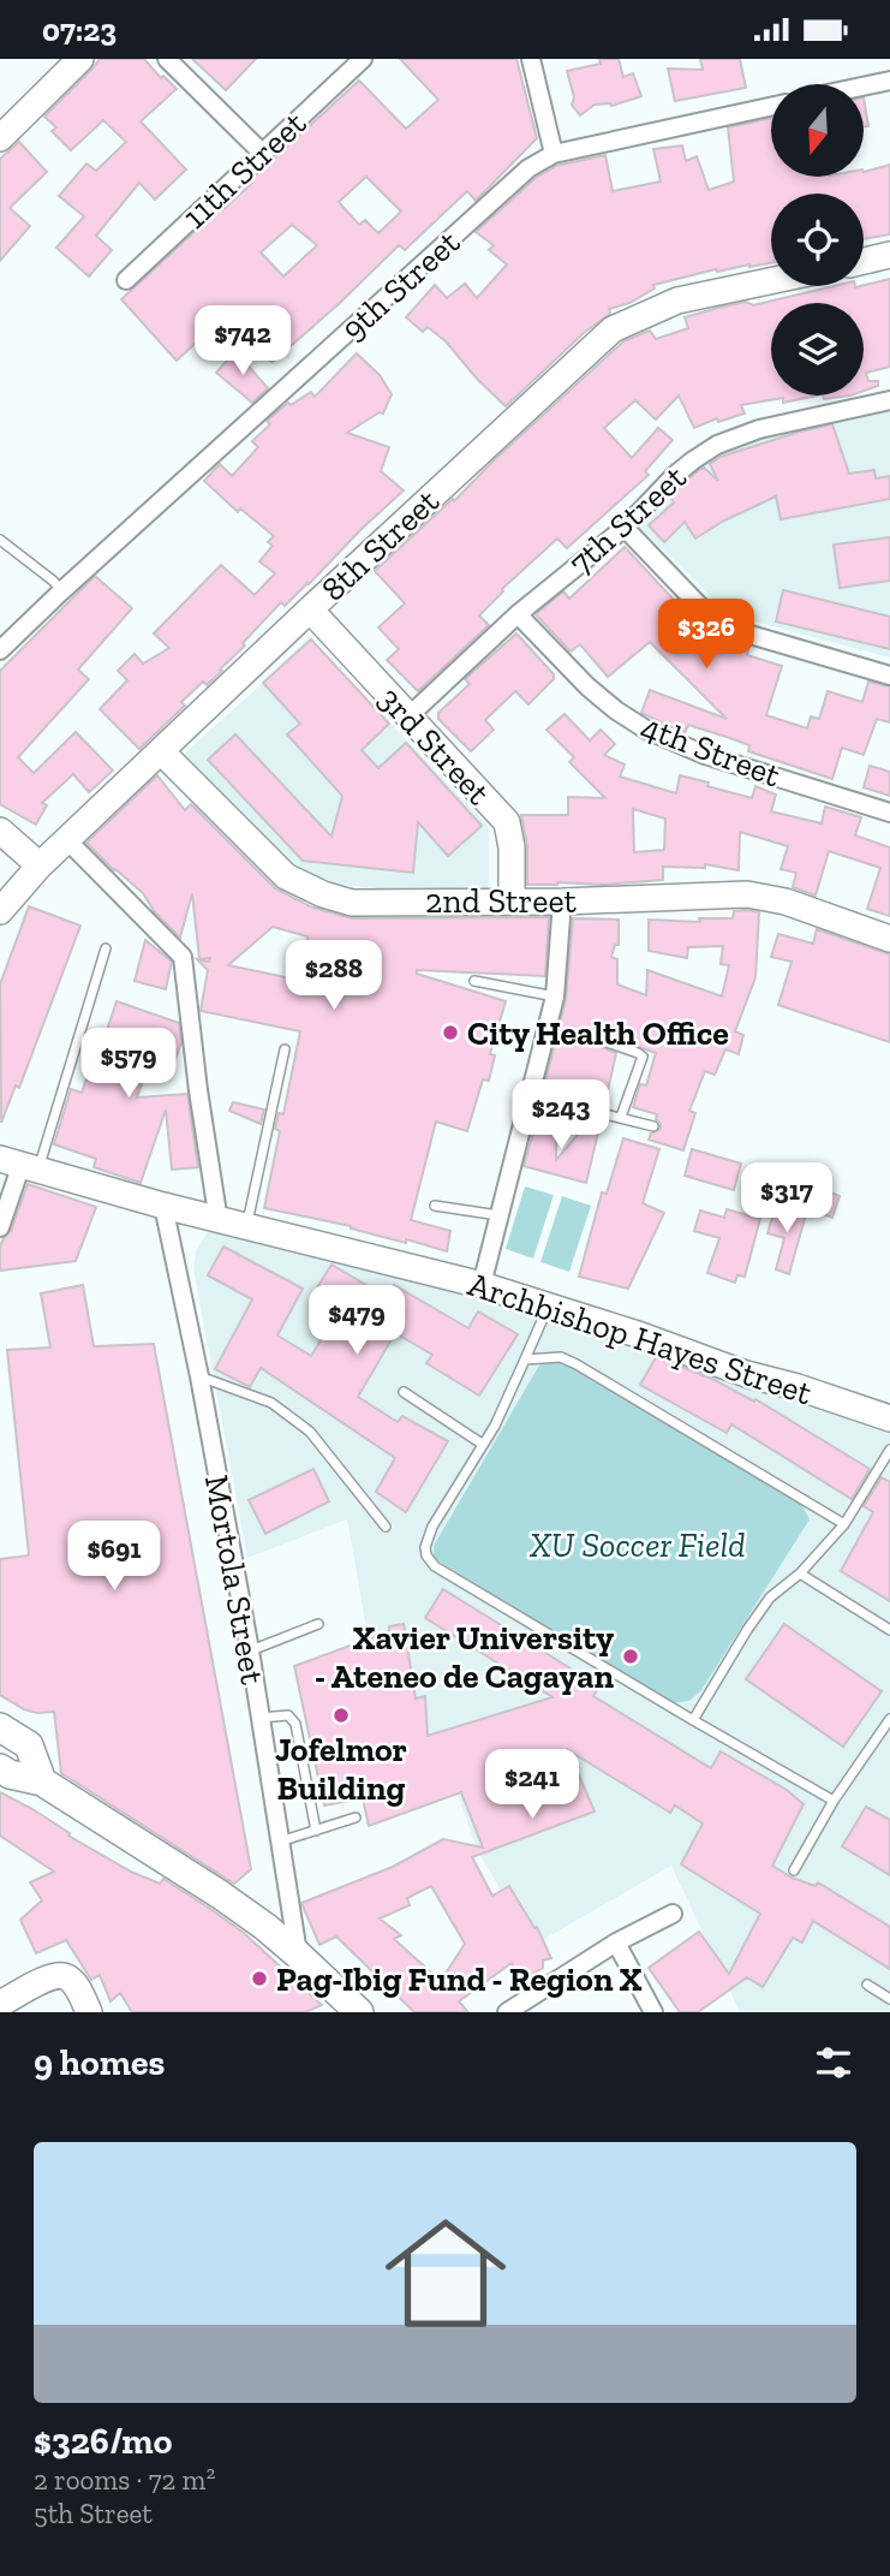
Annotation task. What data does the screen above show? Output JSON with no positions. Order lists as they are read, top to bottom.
{
  "streets": {
    "street": [
      "11th Street",
      "9th Street",
      "7th Street",
      "8th Street",
      "3rd Street",
      "4th Street",
      "2nd Street",
      "Archbishop Hayes Street",
      "Mortola Street"
    ]
  },
  "crossings": [
    ["7th Street", "3rd Street"],
    ["7th Street", "4th Street"],
    ["8th Street", "3rd Street"],
    ["8th Street", "2nd Street"],
    ["3rd Street", "2nd Street"],
    ["Archbishop Hayes Street", "Mortola Street"]
  ],
  "parks": ["XU Soccer Field"],
  "places": [
    "City Health Office",
    "Xavier University - Ateneo de Cagayan",
    "Jofelmor Building",
    "Pag-Ibig Fund - Region X"
  ],
  "north": "bottom",
  "page": {
    "status": "07:23",
    "price": [
      "$742",
      "$326",
      "$288",
      "$579",
      "$243",
      "$317",
      "$479",
      "$691",
      "$241"
    ],
    "heading": "9 homes",
    "list": [
      {
        "name": "$326/mo",
        "note": "2 rooms · 72 m² · 5th Street"
      }
    ]
  }
}
